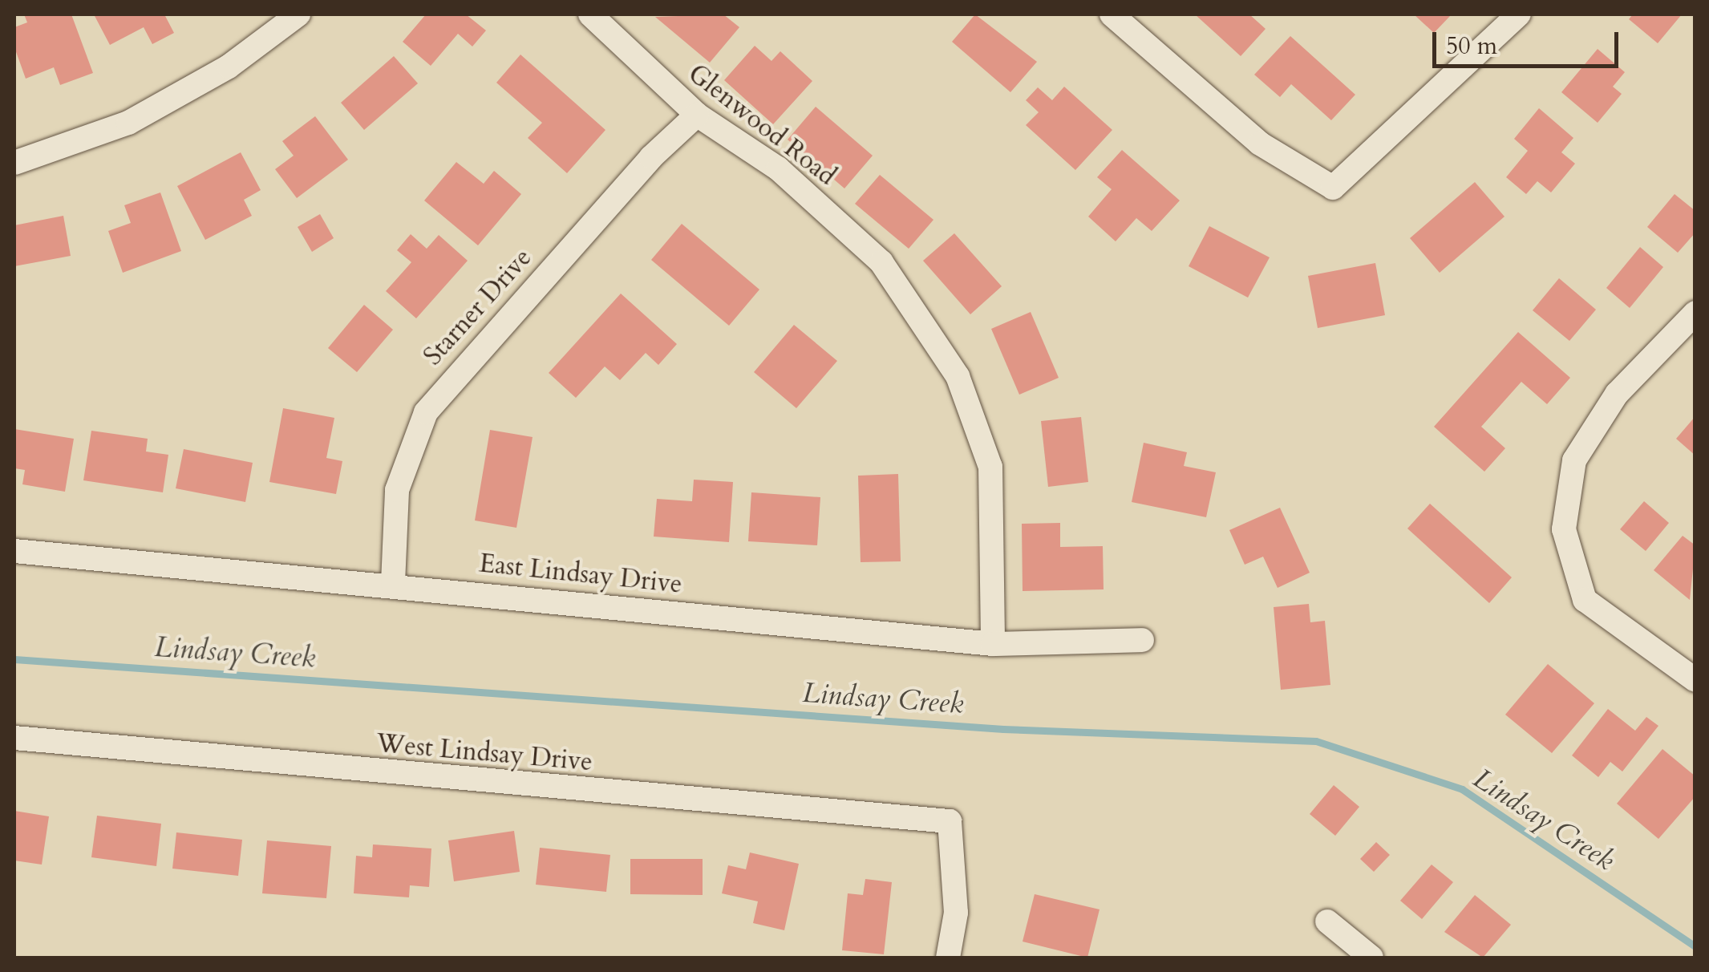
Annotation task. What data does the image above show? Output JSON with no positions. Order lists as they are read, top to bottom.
{
  "streets": {
    "street": [
      "Glenwood Road",
      "Starner Drive",
      "East Lindsay Drive",
      "West Lindsay Drive"
    ]
  },
  "crossings": [
    ["Glenwood Road", "Starner Drive"],
    ["Glenwood Road", "East Lindsay Drive"],
    ["Starner Drive", "East Lindsay Drive"]
  ],
  "water": ["Lindsay Creek"],
  "scale_bar": "50 m"
}
